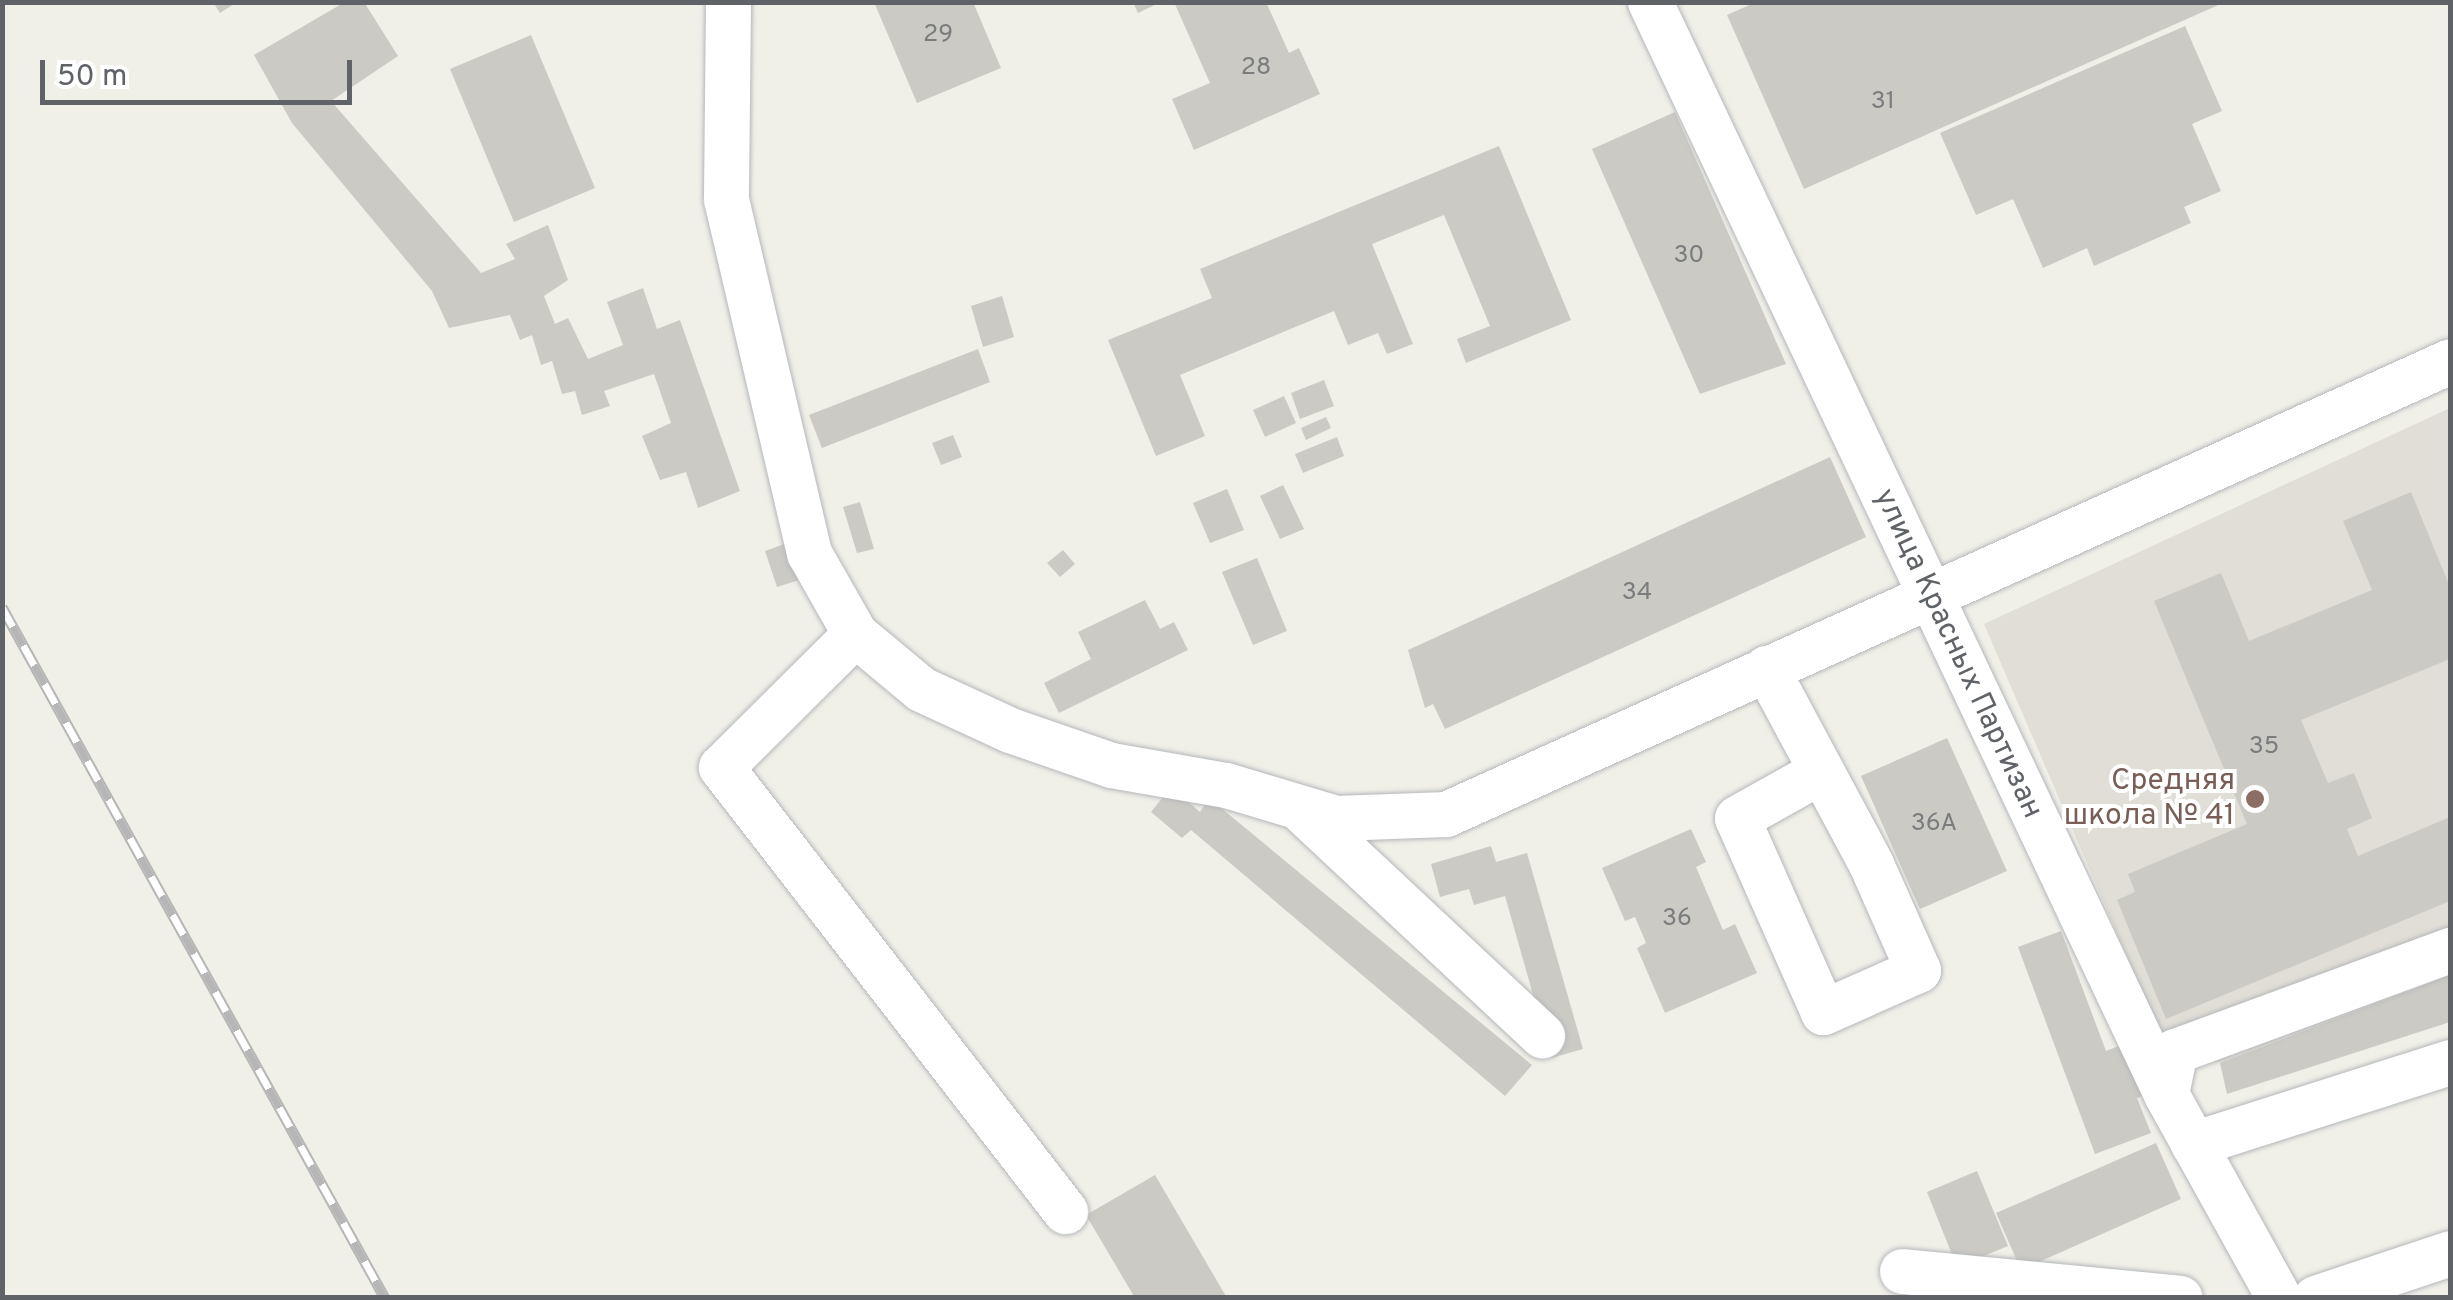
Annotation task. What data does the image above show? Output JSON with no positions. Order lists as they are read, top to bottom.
{
  "streets": {
    "street": ["улица Красных Партизан"]
  },
  "places": ["Средняя школа № 41"],
  "house_numbers": [
    "29",
    "28",
    "31",
    "30",
    "34",
    "35",
    "36А",
    "36"
  ],
  "scale_bar": "50 m"
}
